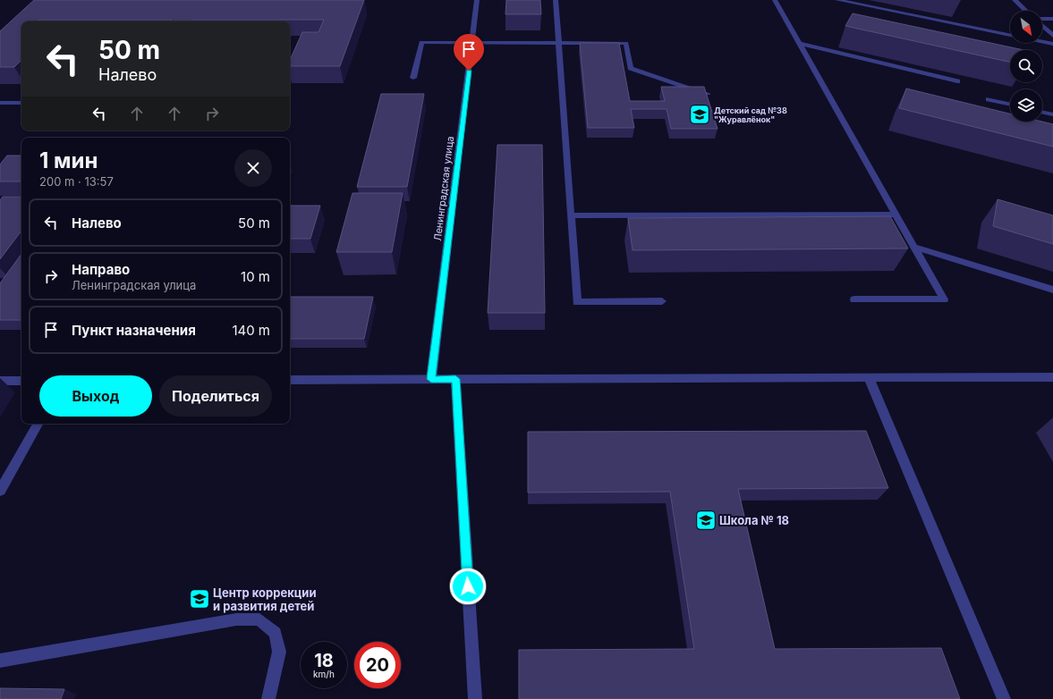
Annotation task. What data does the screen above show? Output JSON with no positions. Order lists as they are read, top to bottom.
{
  "streets": {
    "street": ["Ленинградская улица"]
  },
  "places": {
    "school or university": ["Детский сад №38 \"Журавлёнок\"", "Школа № 18", "Центр коррекции и развития детей"]
  },
  "north": "bottom right",
  "page": {
    "turn": ["50 m", "Налево"],
    "heading": ["1 мин", "200 m · 13:57"],
    "list": [
      {
        "name": "Налево",
        "value": "50 m"
      },
      {
        "name": "Направо",
        "note": "Ленинградская улица",
        "value": "10 m"
      },
      {
        "name": "Пункт назначения",
        "value": "140 m"
      }
    ],
    "buttons": ["Выход", "Поделиться"],
    "speed": "18 km/h",
    "limit": "20"
  }
}
